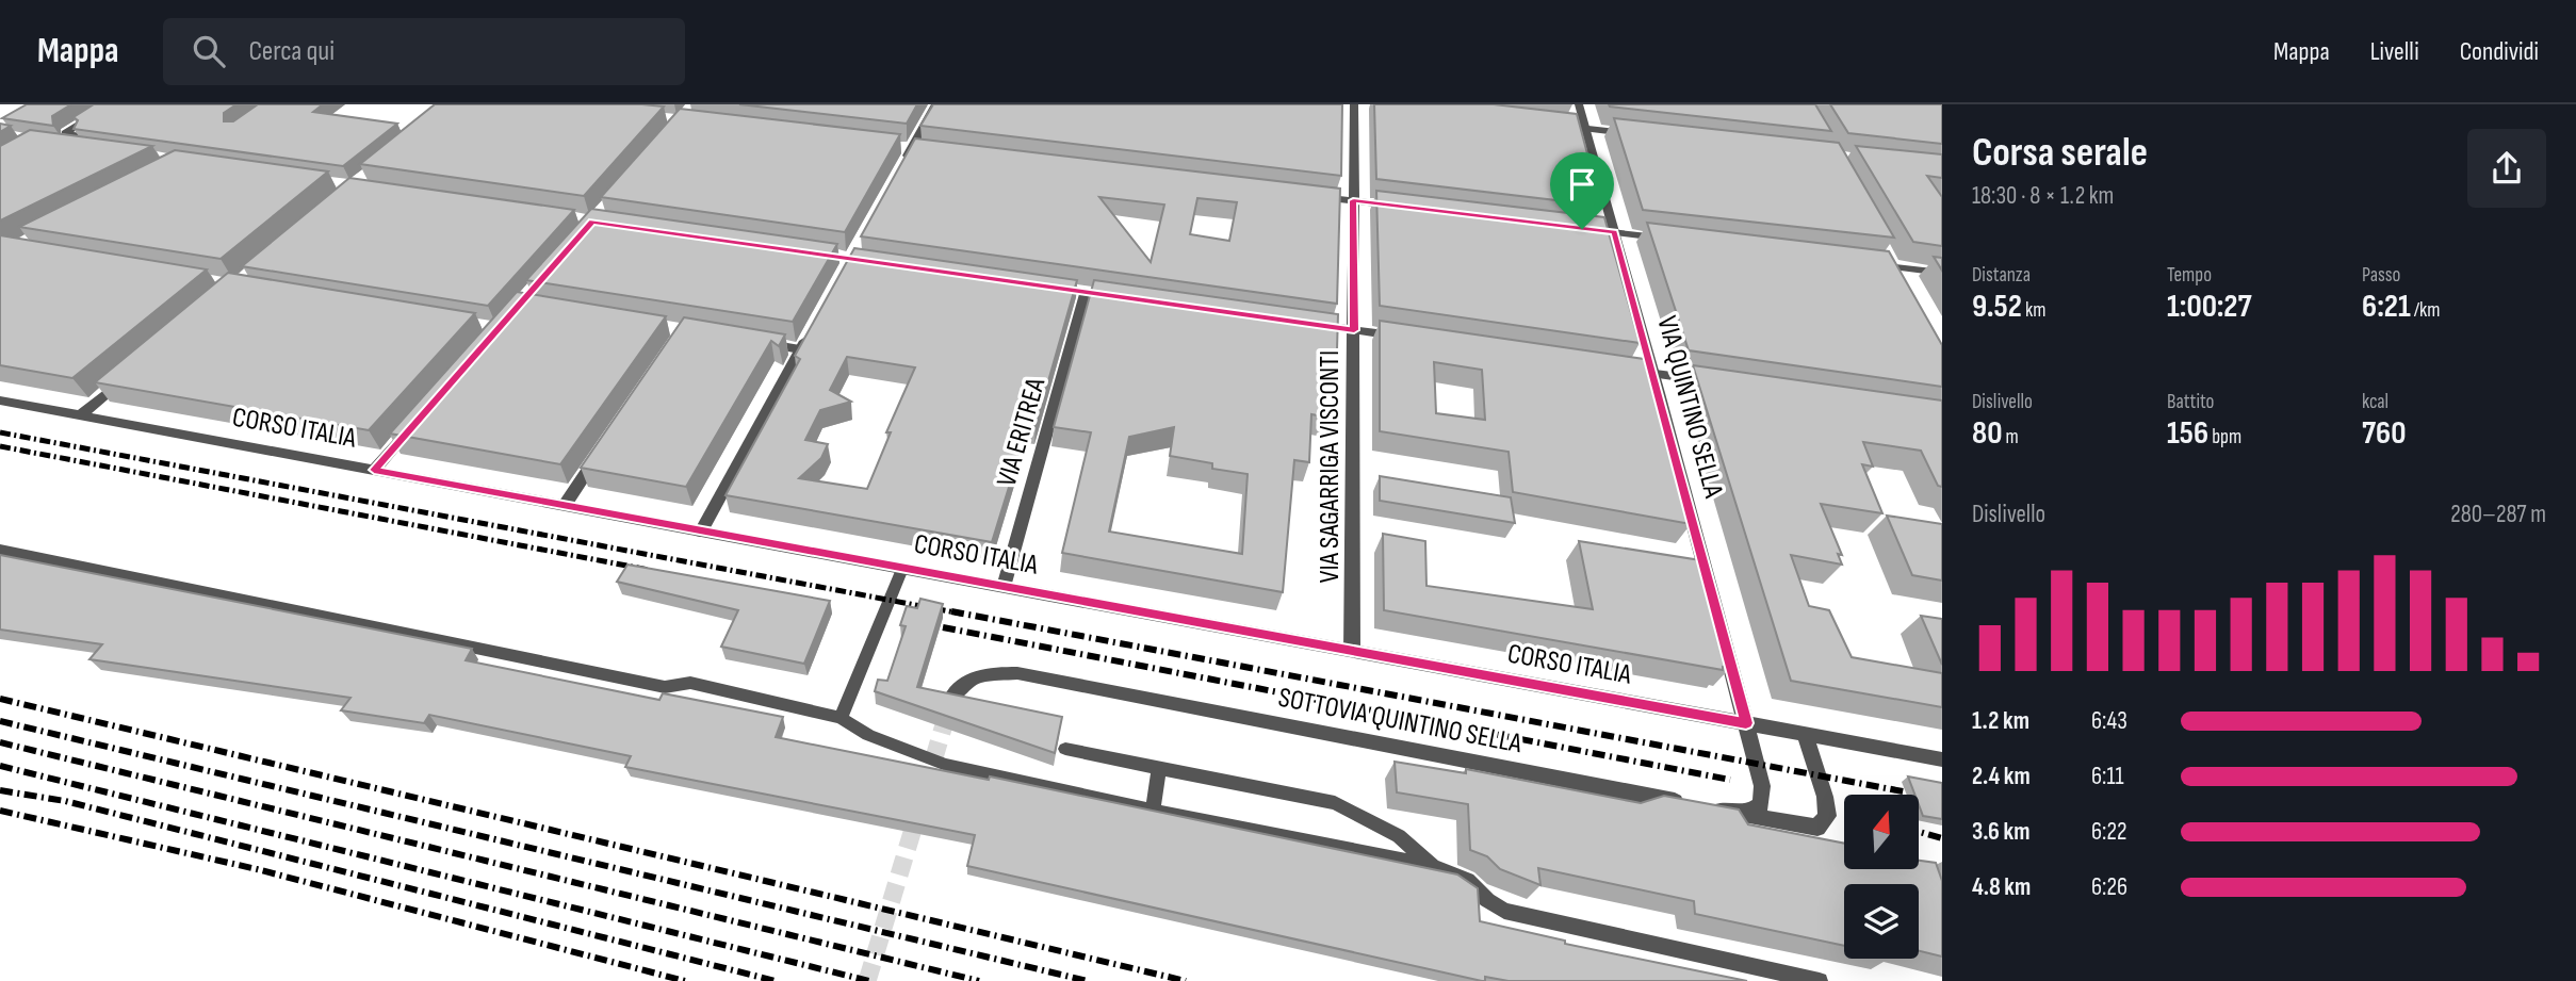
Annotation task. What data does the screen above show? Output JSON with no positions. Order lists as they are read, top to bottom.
{
  "streets": {
    "street": [
      "VIA QUINTINO SELLA",
      "CORSO ITALIA",
      "VIA ERITREA",
      "VIA SAGARRIGA VISCONTI",
      "SOTTOVIA QUINTINO SELLA"
    ]
  },
  "crossings": [
    ["VIA QUINTINO SELLA", "CORSO ITALIA"],
    ["CORSO ITALIA", "VIA ERITREA"],
    ["CORSO ITALIA", "VIA SAGARRIGA VISCONTI"],
    ["CORSO ITALIA", "SOTTOVIA QUINTINO SELLA"]
  ],
  "north": "top",
  "page": {
    "header": "Mappa",
    "search": "Cerca qui",
    "nav": ["Mappa", "Livelli", "Condividi"],
    "heading": ["Corsa serale", "18:30 · 8 × 1.2 km"],
    "stats": [
      ["Distanza", "9.52 km"],
      ["Tempo", "1:00:27"],
      ["Passo", "6:21 /km"],
      ["Dislivello", "80 m"],
      ["Battito", "156 bpm"],
      ["kcal", "760"]
    ],
    "chart": ["Dislivello", "280–287 m"],
    "list": [
      {
        "name": "1.2 km",
        "note": "6:43"
      },
      {
        "name": "2.4 km",
        "note": "6:11"
      },
      {
        "name": "3.6 km",
        "note": "6:22"
      },
      {
        "name": "4.8 km",
        "note": "6:26"
      }
    ]
  }
}
